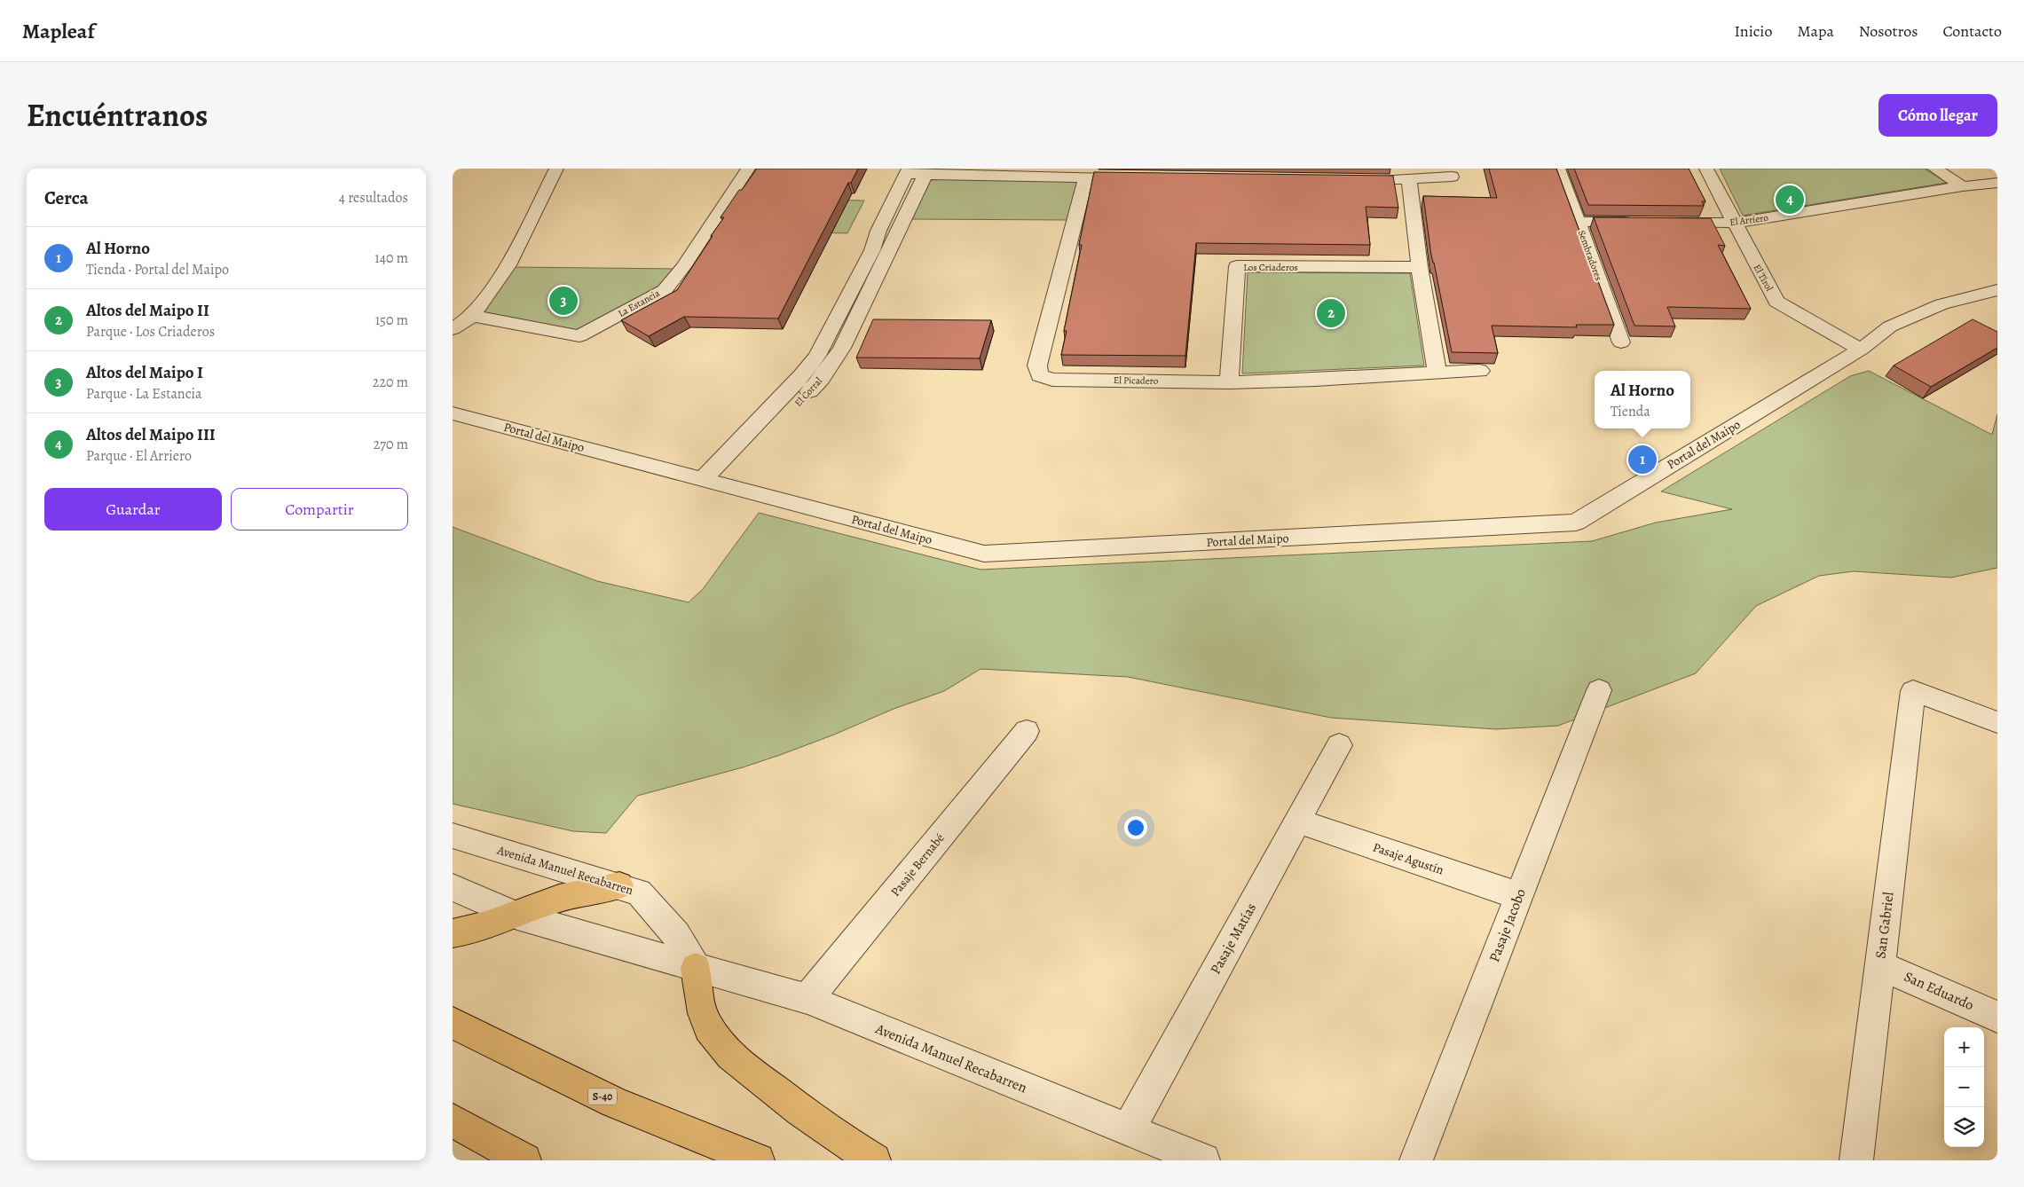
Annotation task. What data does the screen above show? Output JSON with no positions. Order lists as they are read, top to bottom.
{
  "streets": {
    "main road": ["S-40"],
    "street": [
      "El Arriero",
      "Sembradores",
      "Los Criaderos",
      "El Tirol",
      "La Estancia",
      "El Picadero",
      "El Corral",
      "Portal del Maipo",
      "Pasaje Agustín",
      "Pasaje Bernabé",
      "Avenida Manuel Recabarren",
      "Pasaje Jacobo",
      "San Gabriel",
      "Pasaje Matías",
      "San Eduardo"
    ]
  },
  "crossings": [
    ["El Arriero", "El Tirol"],
    ["Los Criaderos", "El Picadero"],
    ["El Tirol", "Portal del Maipo"],
    ["El Corral", "Portal del Maipo"],
    ["Pasaje Agustín", "Pasaje Jacobo"],
    ["Pasaje Agustín", "Pasaje Matías"],
    ["Pasaje Bernabé", "Avenida Manuel Recabarren"],
    ["Avenida Manuel Recabarren", "Pasaje Matías"],
    ["San Gabriel", "San Eduardo"]
  ],
  "page": {
    "header": "Mapleaf",
    "nav": [
      "Inicio",
      "Mapa",
      "Nosotros",
      "Contacto"
    ],
    "title": "Encuéntranos",
    "buttons": [
      "Cómo llegar",
      ["Guardar", "Compartir"]
    ],
    "heading": ["Cerca", "4 resultados"],
    "pins": [
      "4",
      "3",
      "2",
      "1"
    ],
    "list": [
      {
        "mark": "1",
        "name": "Al Horno",
        "note": "Tienda · Portal del Maipo",
        "value": "140 m"
      },
      {
        "mark": "2",
        "name": "Altos del Maipo II",
        "note": "Parque · Los Criaderos",
        "value": "150 m"
      },
      {
        "mark": "3",
        "name": "Altos del Maipo I",
        "note": "Parque · La Estancia",
        "value": "220 m"
      },
      {
        "mark": "4",
        "name": "Altos del Maipo III",
        "note": "Parque · El Arriero",
        "value": "270 m"
      }
    ],
    "popup": ["Al Horno", "Tienda"],
    "map_buttons": ["+", "−"]
  }
}
